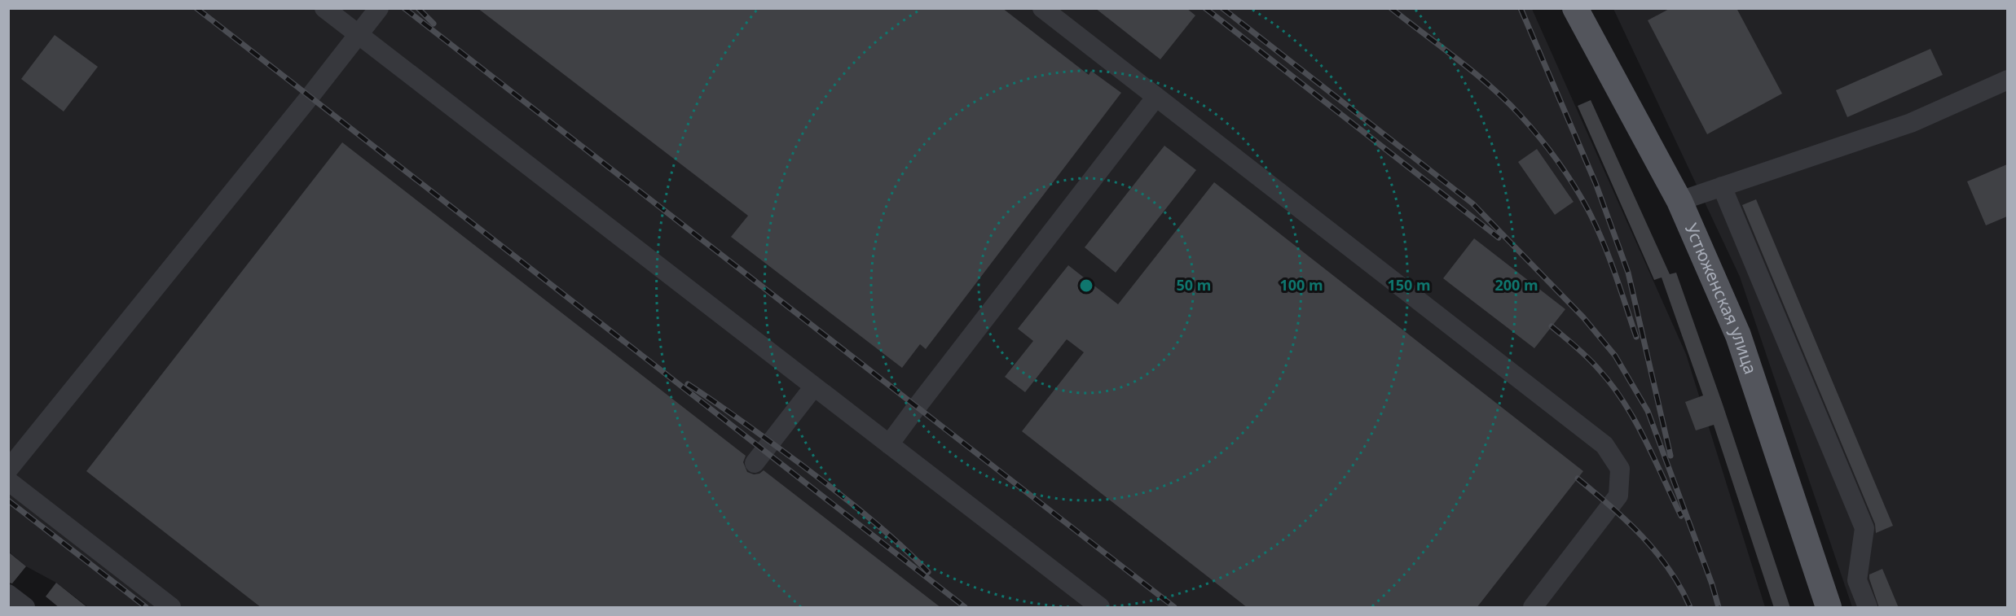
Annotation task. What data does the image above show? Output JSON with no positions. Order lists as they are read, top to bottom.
{
  "streets": {
    "main road": ["Устюженская улица"]
  },
  "rings": [
    "50 m",
    "100 m",
    "150 m",
    "200 m"
  ]
}
